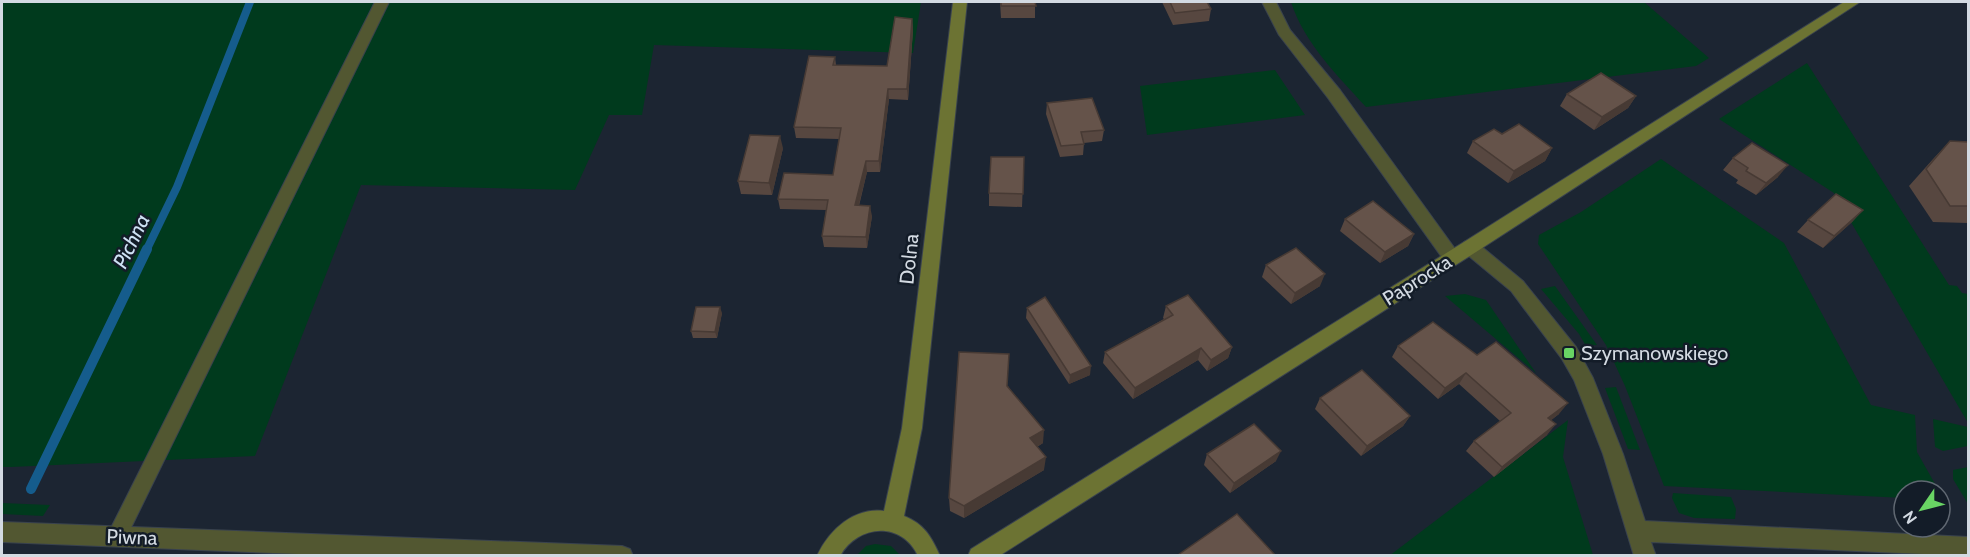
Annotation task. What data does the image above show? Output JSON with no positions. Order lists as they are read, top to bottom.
{
  "streets": {
    "street": ["Dolna", "Paprocka", "Piwna"]
  },
  "water": ["Pichna"],
  "places": {
    "transit": ["Szymanowskiego"]
  },
  "north": "bottom left"
}
